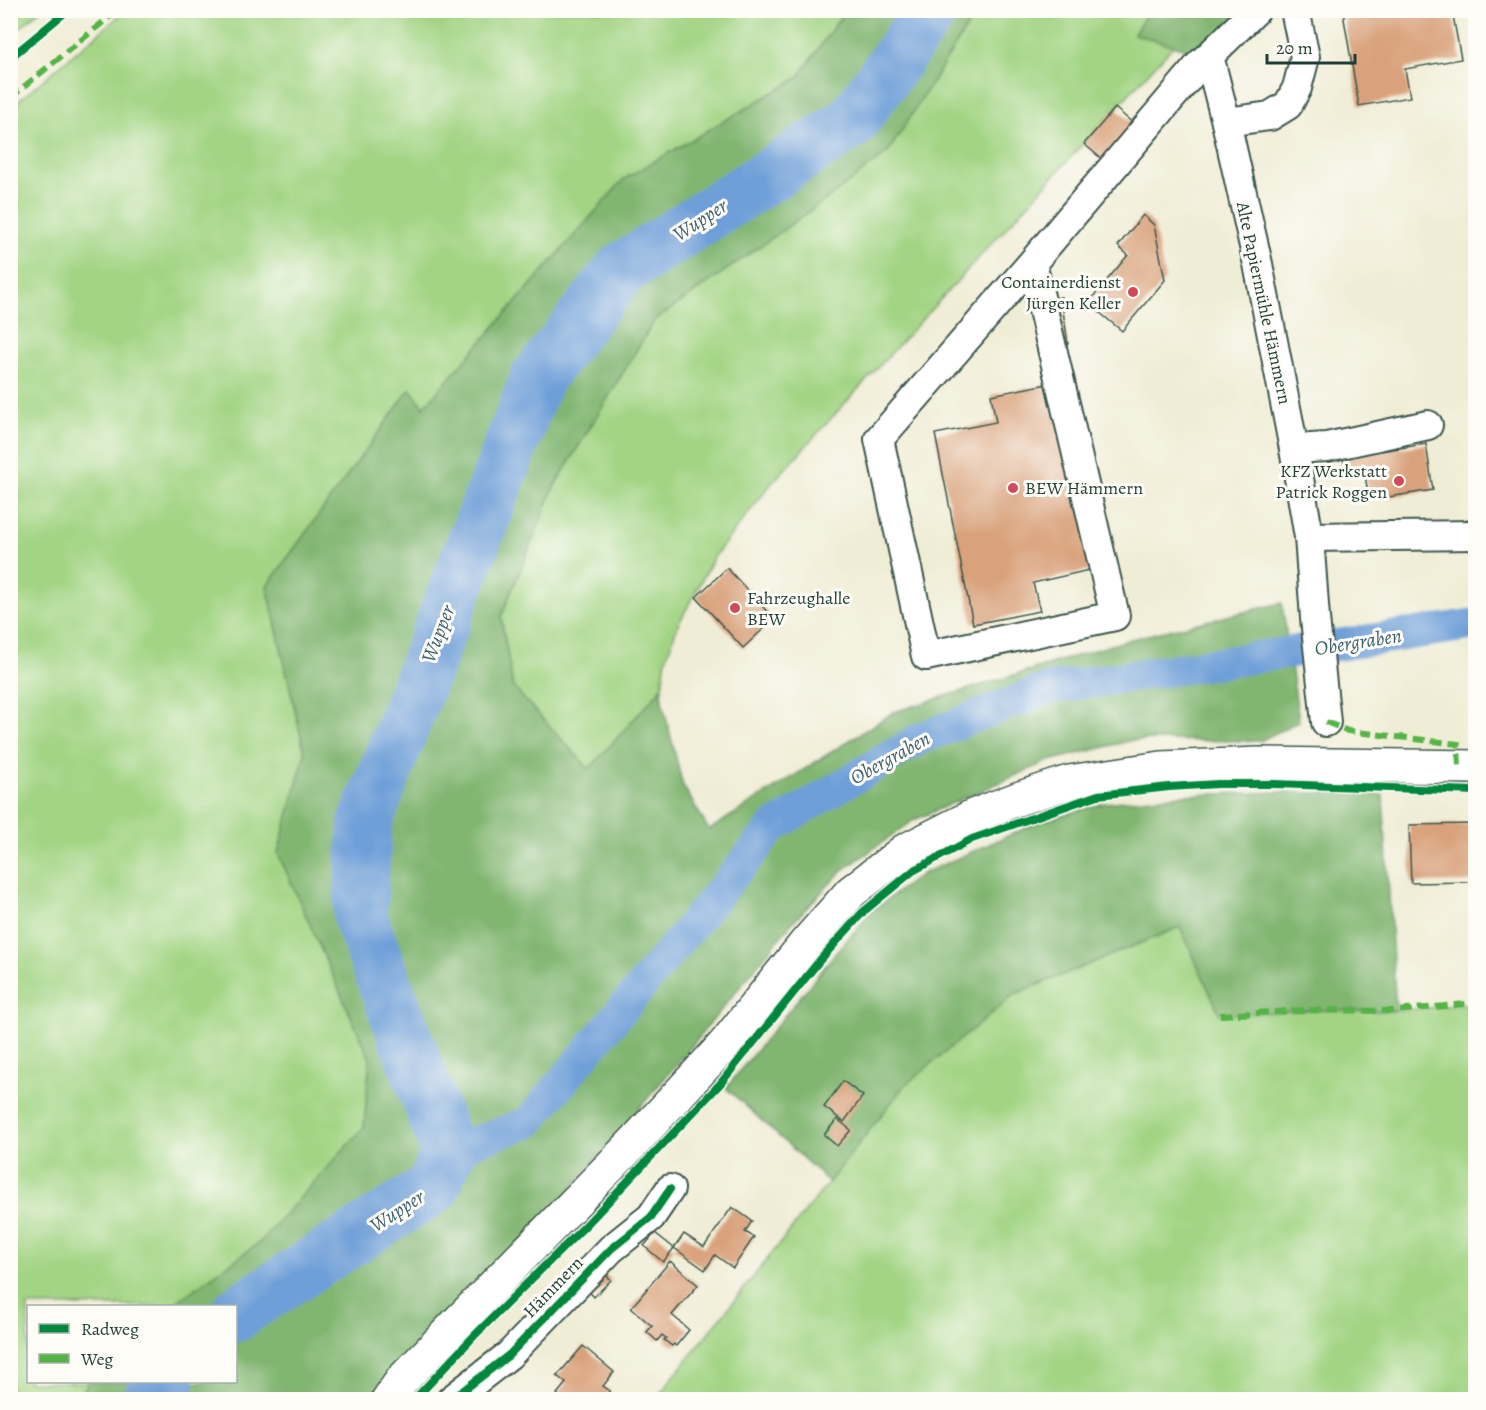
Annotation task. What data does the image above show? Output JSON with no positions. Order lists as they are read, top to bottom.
{
  "streets": {
    "street": ["Alte Papiermühle Hämmern", "Hämmern"]
  },
  "water": ["Wupper", "Obergraben"],
  "places": [
    "Containerdienst Jürgen Keller",
    "KFZ Werkstatt Patrick Roggen",
    "BEW Hämmern",
    "Fahrzeughalle BEW"
  ],
  "legend": ["Radweg", "Weg"],
  "scale_bar": "20 m"
}
